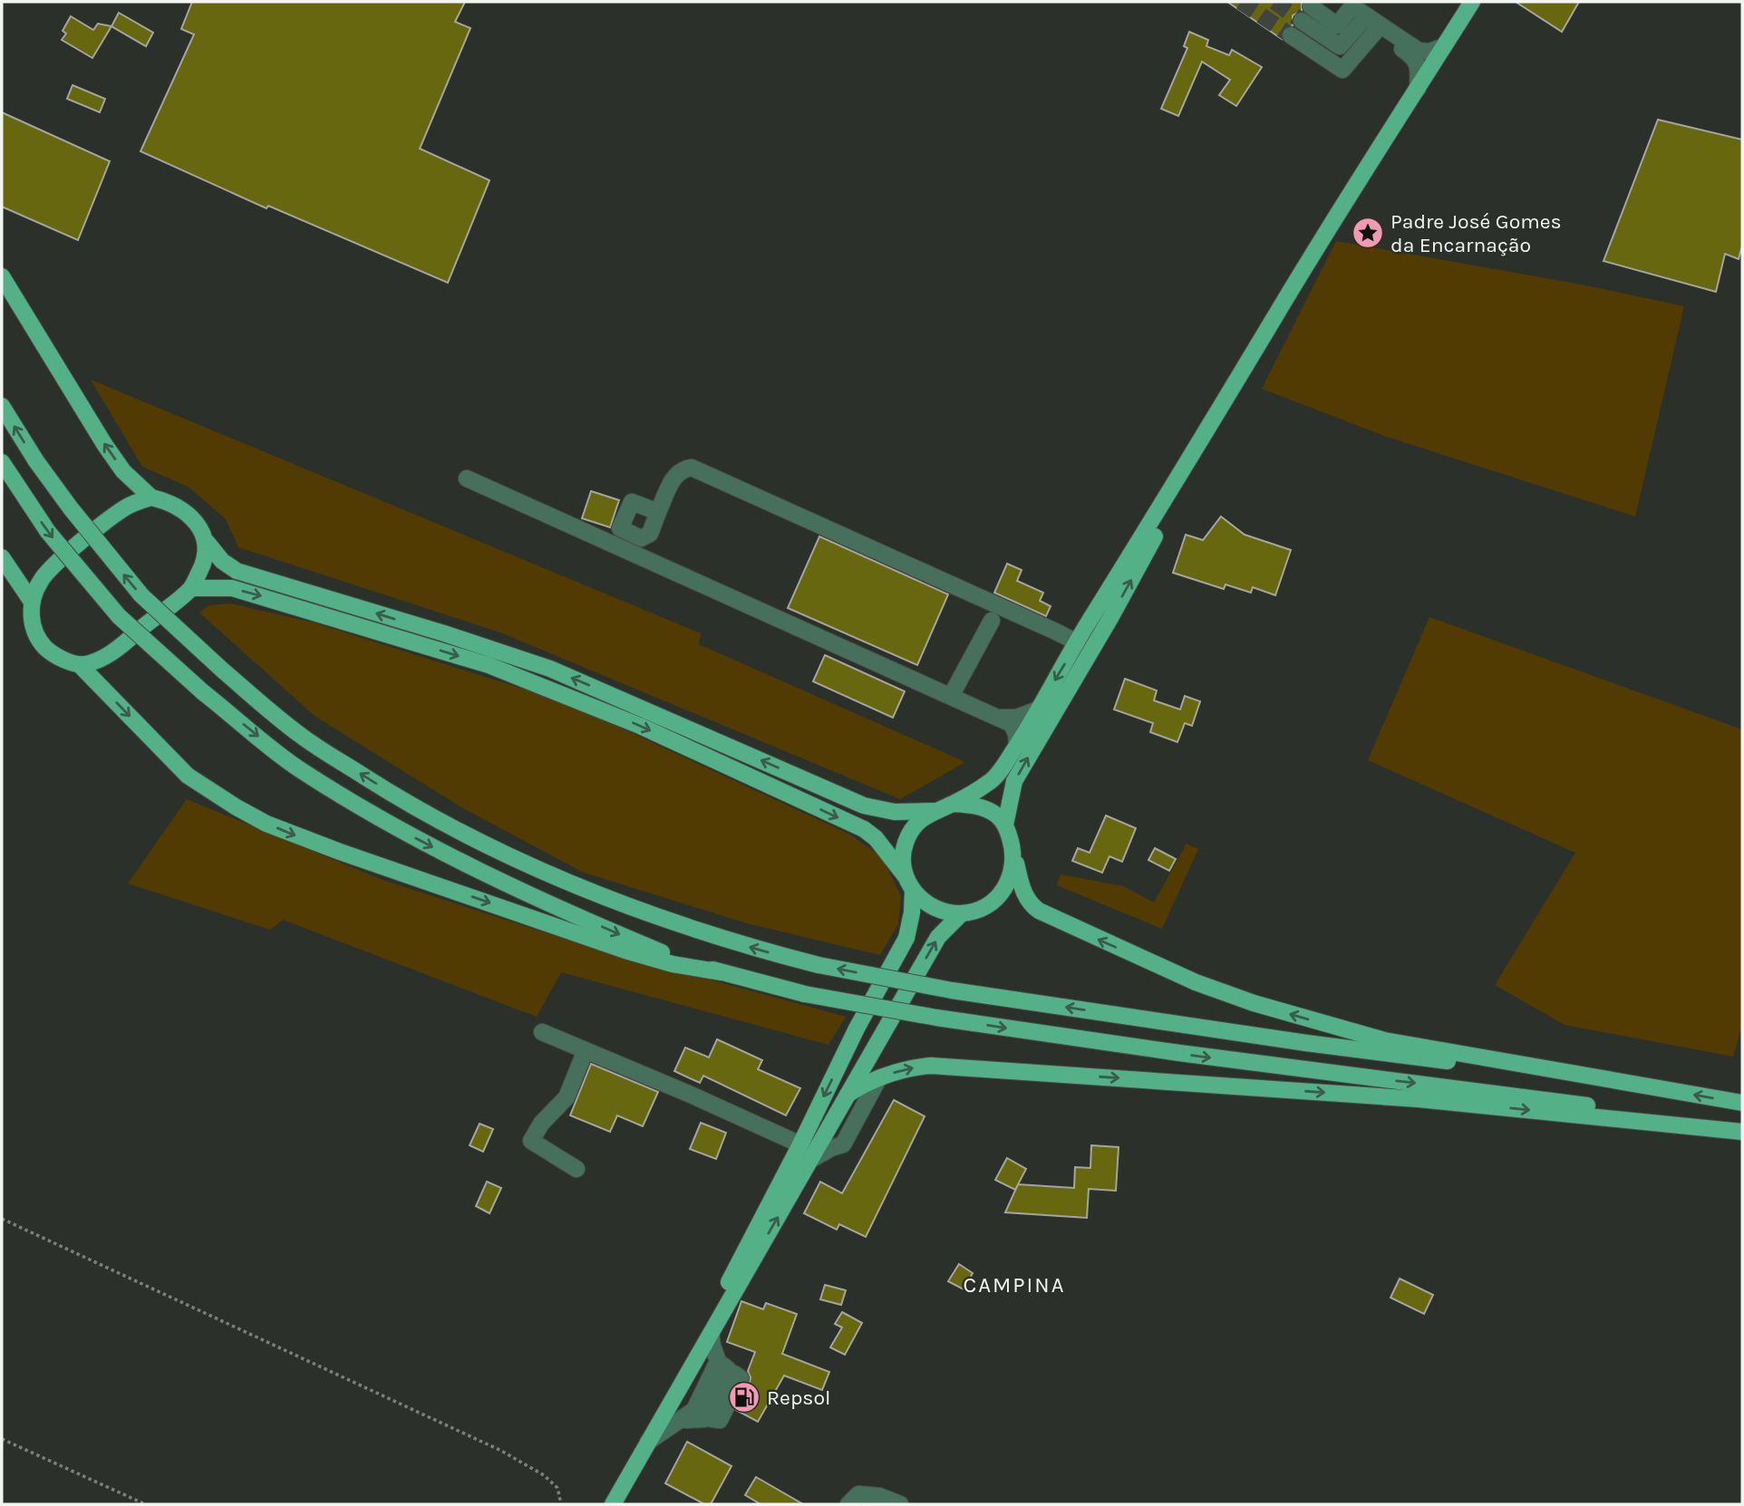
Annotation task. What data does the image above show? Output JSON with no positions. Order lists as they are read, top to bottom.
{
  "districts": ["CAMPINA"],
  "places": {
    "place": ["Padre José Gomes da Encarnação"],
    "fuel station": ["Repsol"]
  }
}
